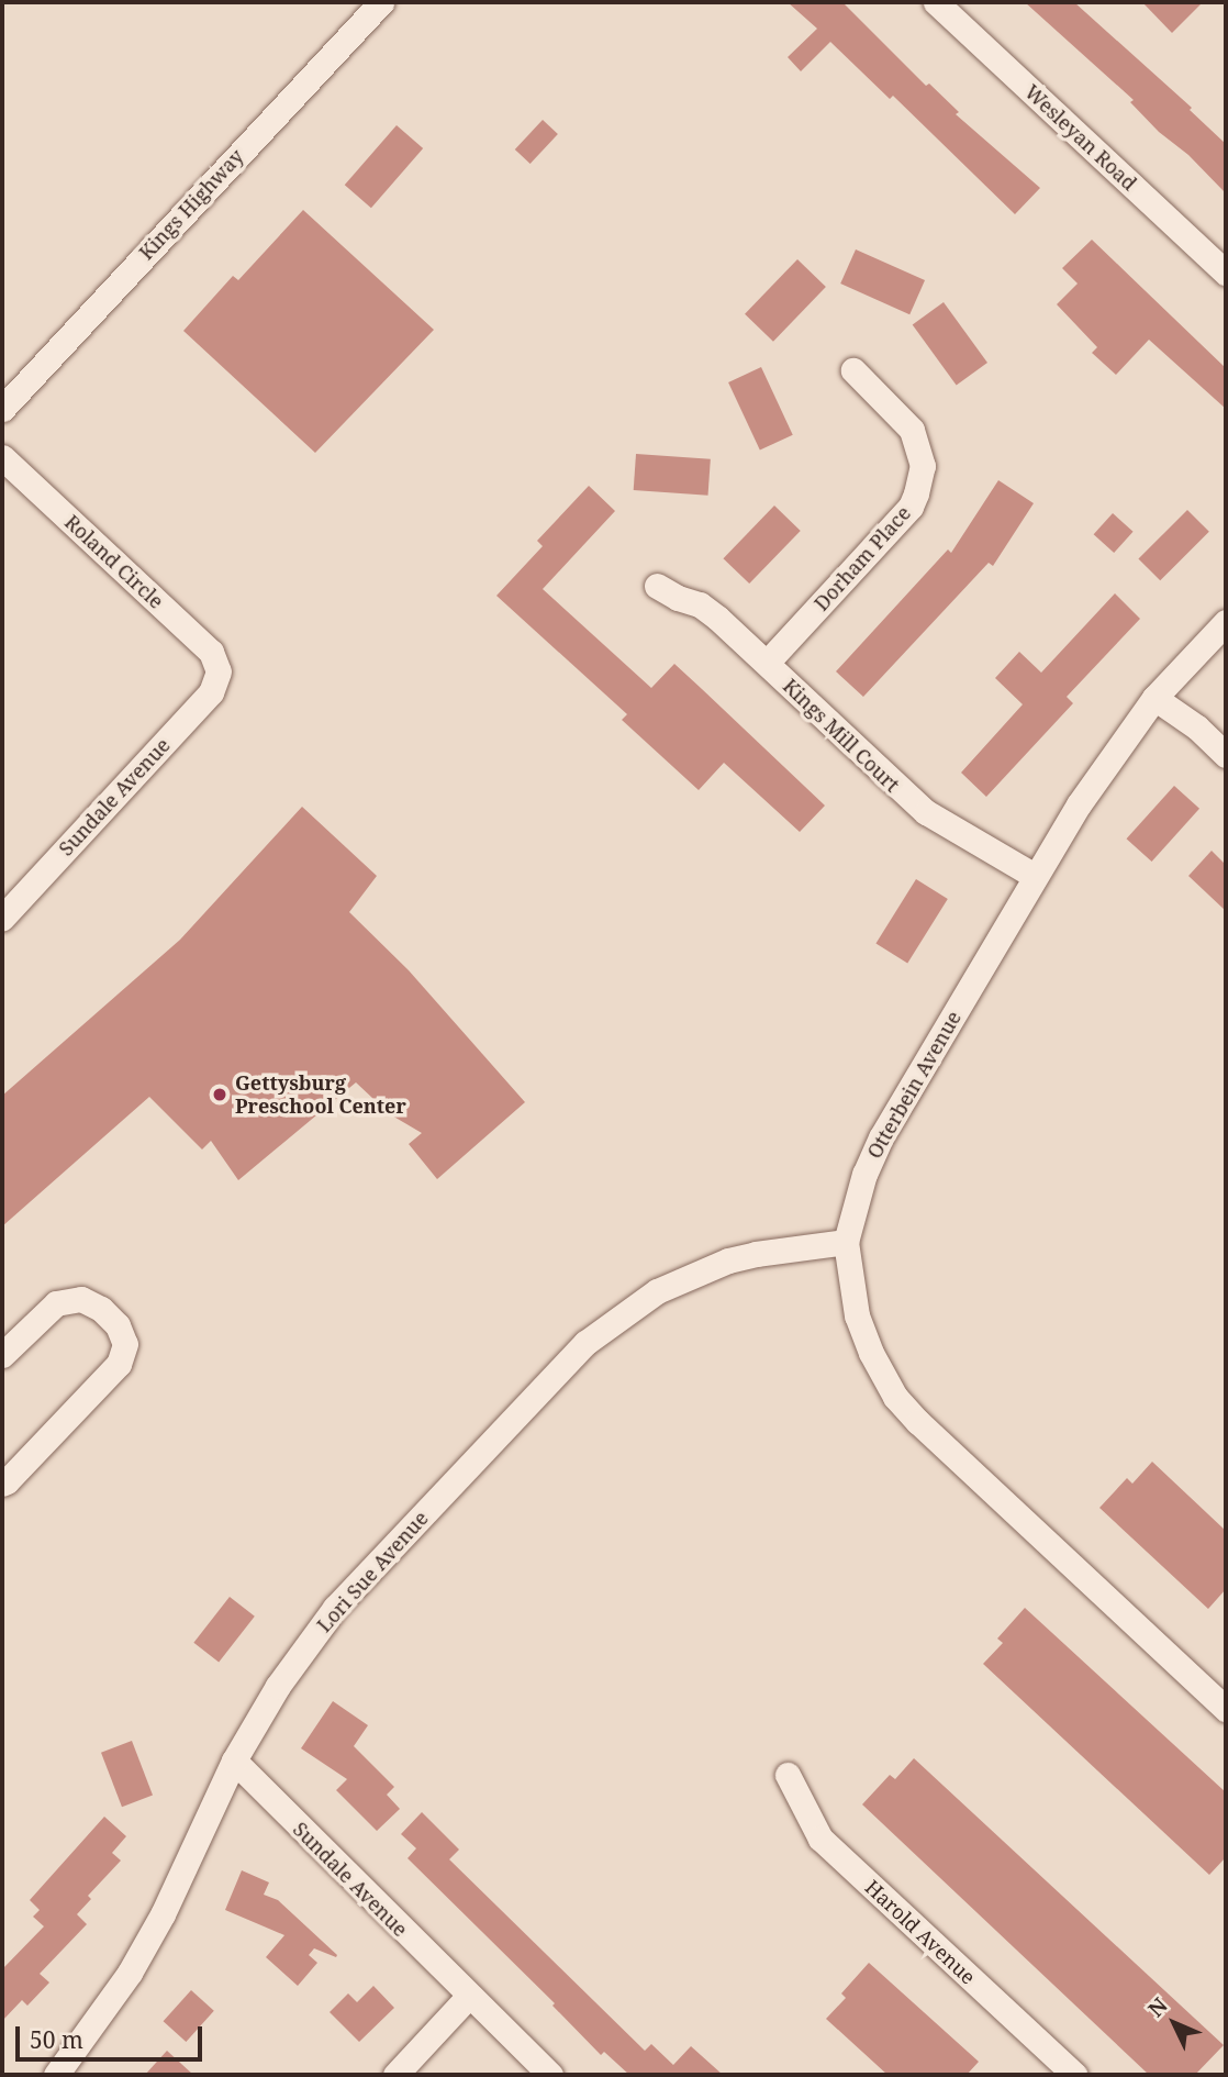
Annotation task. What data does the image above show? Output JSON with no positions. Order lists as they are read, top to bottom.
{
  "streets": {
    "street": [
      "Wesleyan Road",
      "Kings Highway",
      "Dorham Place",
      "Roland Circle",
      "Kings Mill Court",
      "Sundale Avenue",
      "Otterbein Avenue",
      "Lori Sue Avenue",
      "Harold Avenue"
    ]
  },
  "crossings": [
    ["Dorham Place", "Kings Mill Court"],
    ["Roland Circle", "Sundale Avenue"],
    ["Kings Mill Court", "Otterbein Avenue"],
    ["Sundale Avenue", "Lori Sue Avenue"],
    ["Otterbein Avenue", "Lori Sue Avenue"]
  ],
  "places": ["Gettysburg Preschool Center"],
  "scale_bar": "50 m",
  "north": "top left"
}
